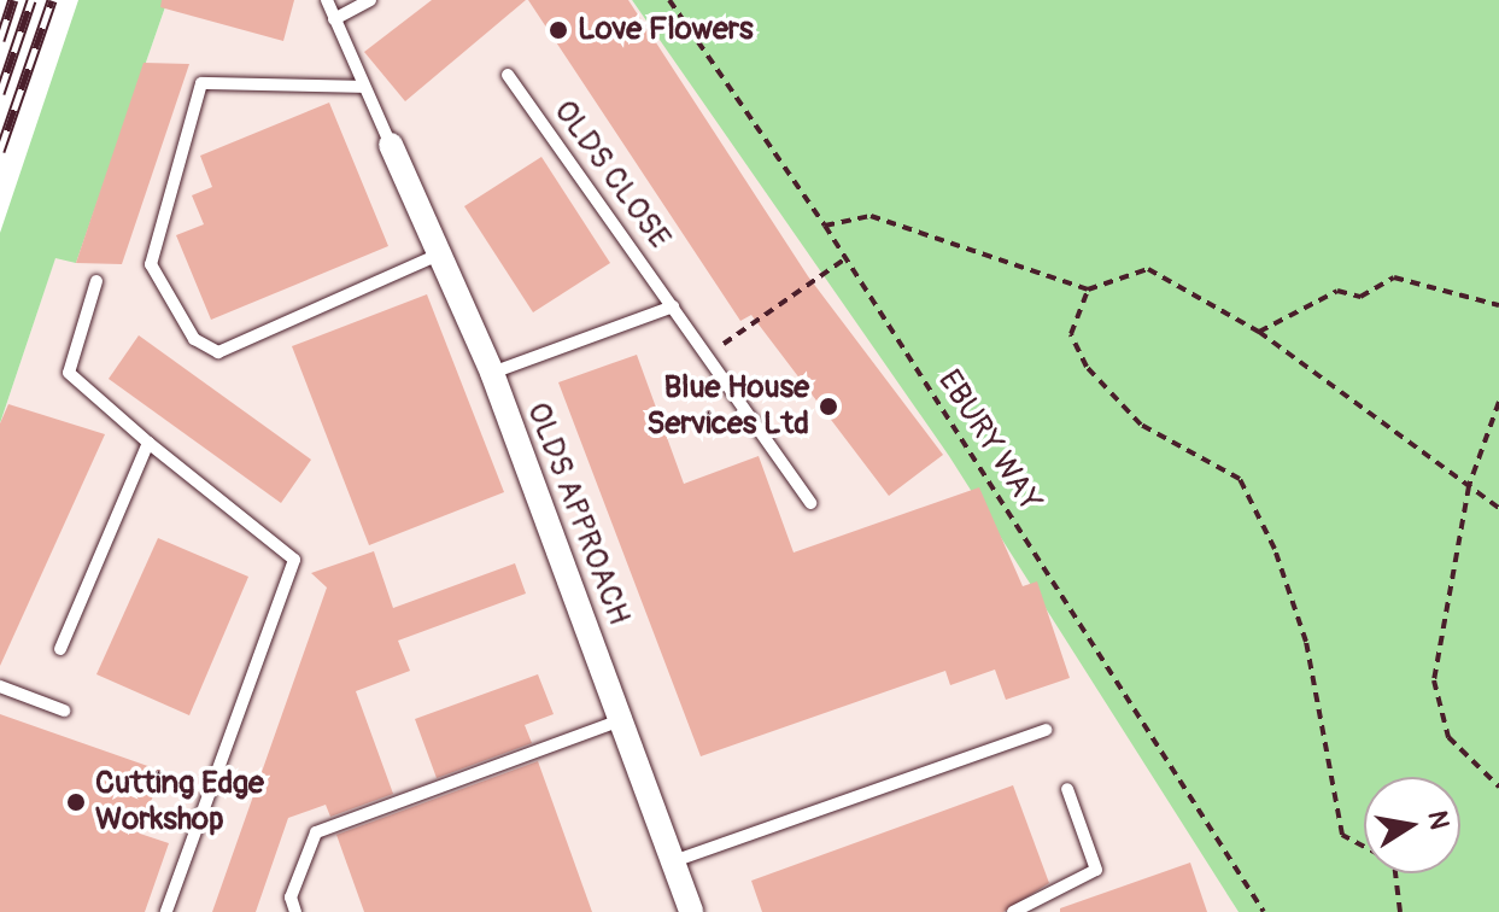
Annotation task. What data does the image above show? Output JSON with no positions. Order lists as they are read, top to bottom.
{
  "streets": {
    "street": ["OLDS APPROACH"],
    "lane": ["OLDS CLOSE"],
    "path": ["EBURY WAY"]
  },
  "places": ["Love Flowers", "Blue House Services Ltd", "Cutting Edge Workshop"],
  "north": "right"
}
